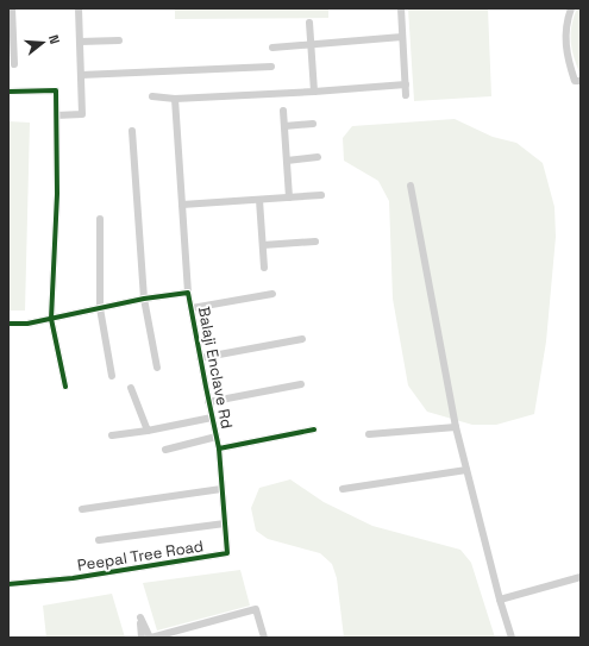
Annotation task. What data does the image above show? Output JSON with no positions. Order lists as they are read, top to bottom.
{
  "streets": {
    "street": ["Balaji Enclave Rd", "Peepal Tree Road"]
  },
  "crossings": [
    ["Balaji Enclave Rd", "Peepal Tree Road"]
  ],
  "north": "right"
}
